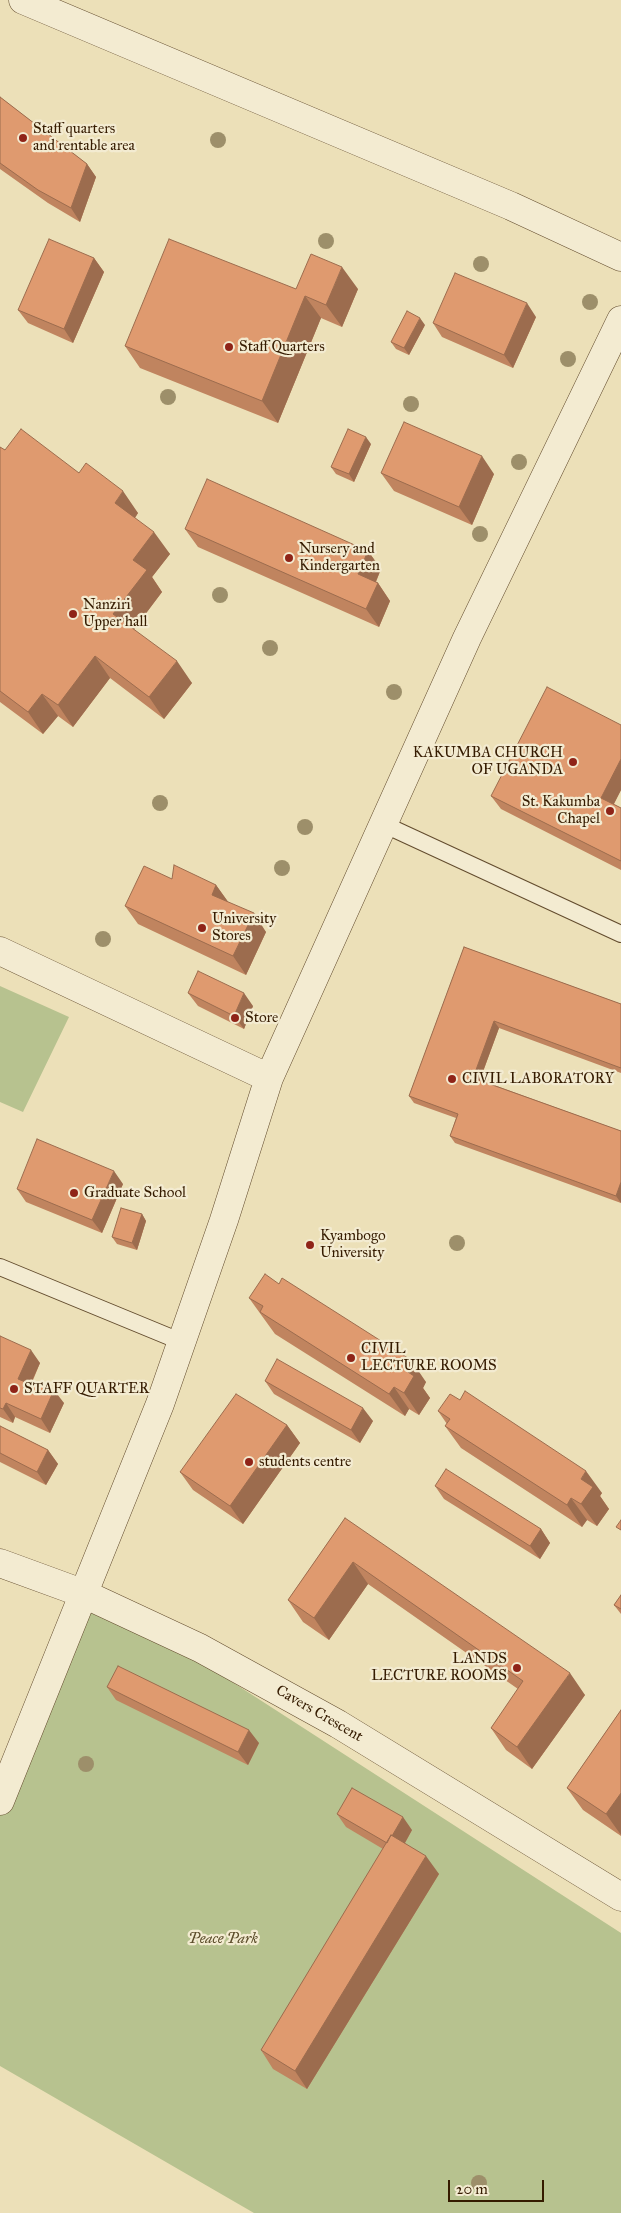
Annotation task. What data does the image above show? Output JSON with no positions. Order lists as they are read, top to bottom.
{
  "streets": {
    "street": ["Cavers Crescent"]
  },
  "parks": ["Peace Park"],
  "places": [
    "Staff quarters and rentable area",
    "Staff Quarters",
    "Nursery and Kindergarten",
    "Nanziri Upper hall",
    "KAKUMBA CHURCH OF UGANDA",
    "St. Kakumba Chapel",
    "University Stores",
    "Store",
    "CIVIL LABORATORY",
    "Graduate School",
    "Kyambogo University",
    "CIVIL LECTURE ROOMS",
    "STAFF QUARTER",
    "students centre",
    "LANDS LECTURE ROOMS"
  ],
  "scale_bar": "20 m"
}
